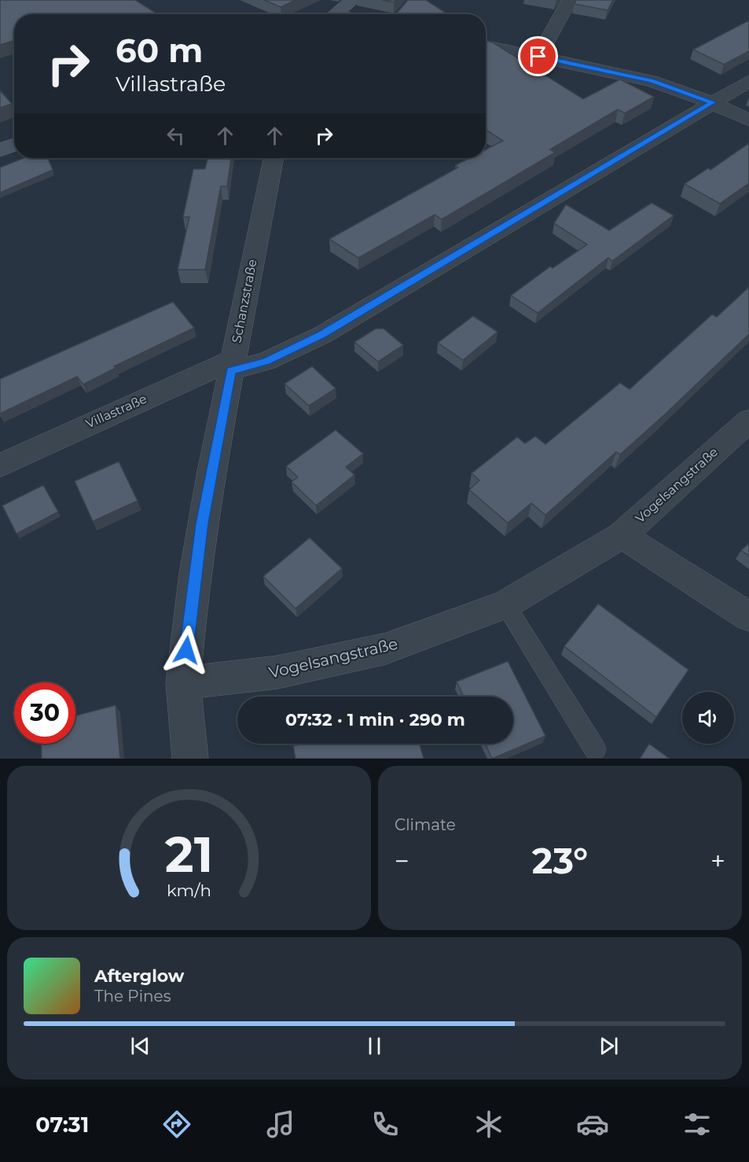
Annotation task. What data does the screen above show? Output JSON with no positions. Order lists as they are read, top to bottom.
{
  "streets": {
    "street": ["Schanzstraße", "Villastraße", "Vogelsangstraße"]
  },
  "crossings": [
    ["Schanzstraße", "Villastraße"],
    ["Schanzstraße", "Vogelsangstraße"]
  ],
  "page": {
    "turn": ["60 m", "Villastraße"],
    "limit": "30",
    "trip": "07:32 · 1 min · 290 m",
    "tile": "Climate",
    "heat": ["−", "23°", "+"],
    "song": ["Afterglow", "The Pines"],
    "tabs": "07:31",
    "gauge": ["21", "km/h"]
  }
}
